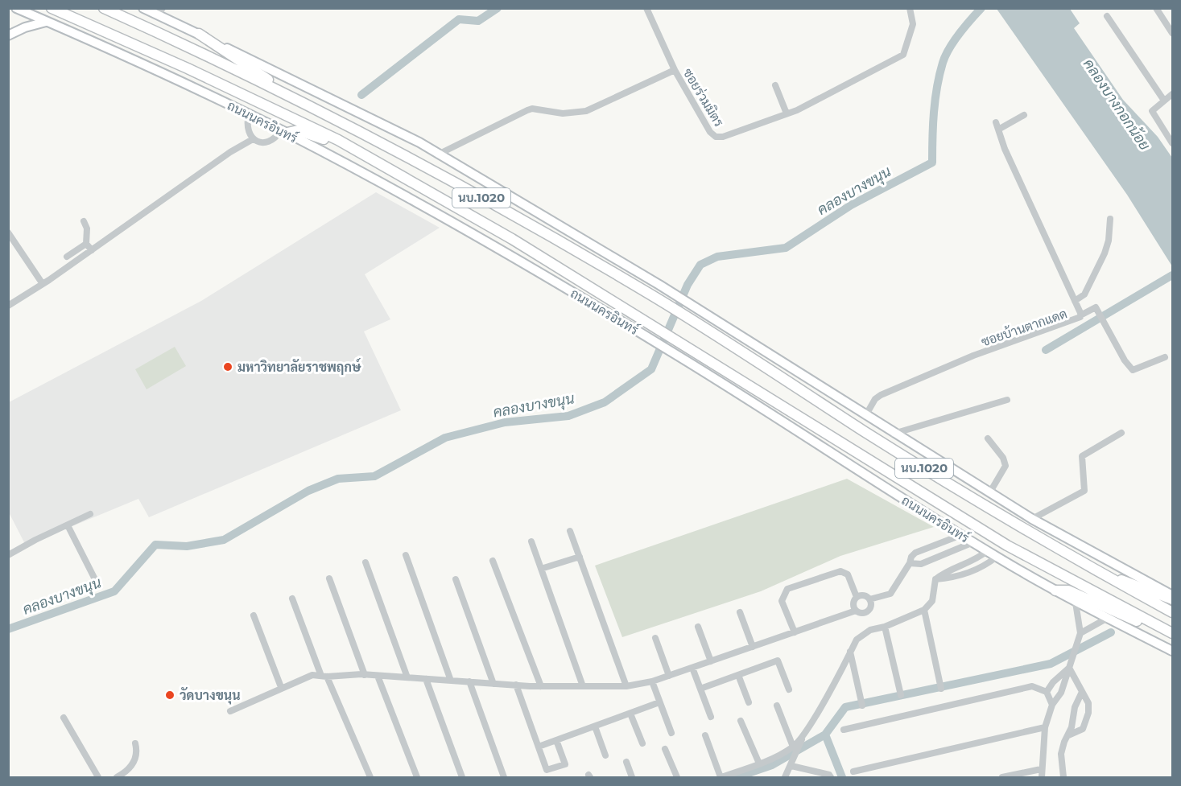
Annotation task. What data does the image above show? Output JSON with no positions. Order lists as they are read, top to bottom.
{
  "streets": {
    "main road": ["ถนนนครอินทร์", "นบ.1020"],
    "street": ["ซอยร่วมมิตร", "ซอยบ้านตากแดด"]
  },
  "crossings": [
    ["ซอยร่วมมิตร", "นบ.1020"],
    ["นบ.1020", "ซอยบ้านตากแดด"]
  ],
  "water": ["คลองบางกอกน้อย", "คลองบางขนุน"],
  "places": ["มหาวิทยาลัยราชพฤกษ์", "วัดบางขนุน"]
}
